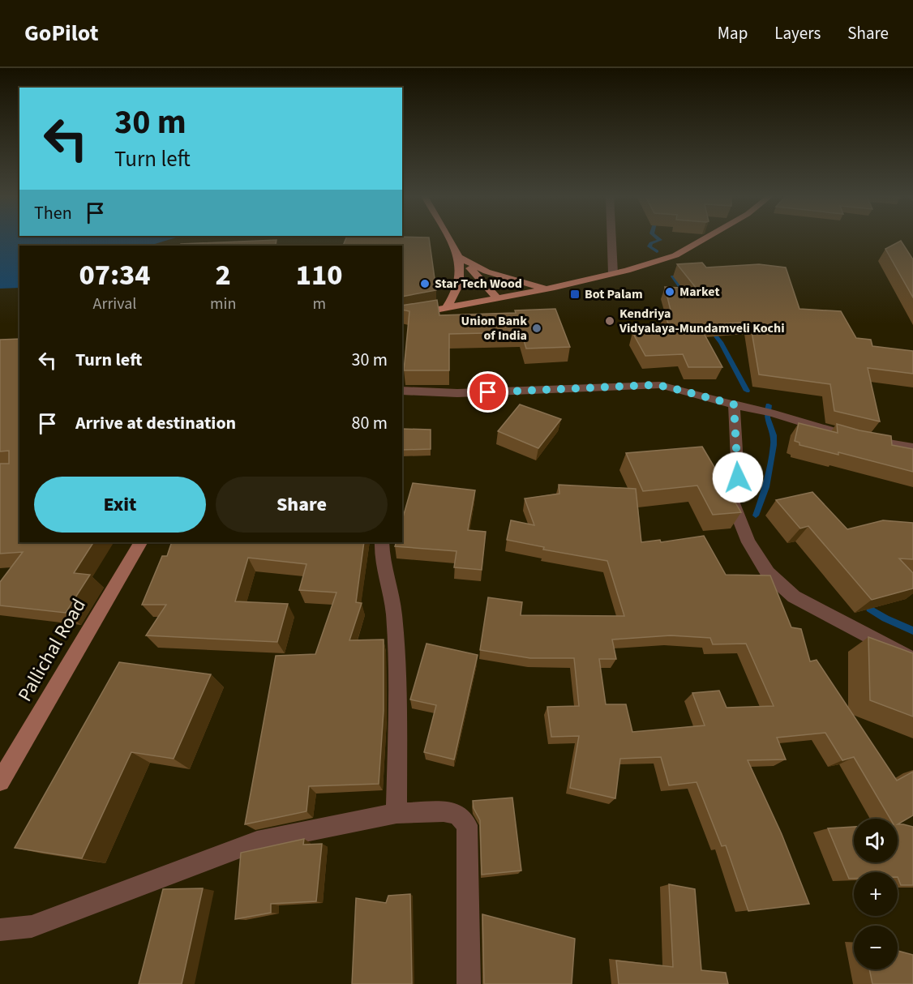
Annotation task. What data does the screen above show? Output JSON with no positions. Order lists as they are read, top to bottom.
{
  "streets": {
    "main road": ["Pallichal Road"]
  },
  "places": {
    "other": [
      "Star Tech Wood",
      "Market",
      "Kendriya Vidyalaya-Mundamveli Kochi",
      "Union Bank of India"
    ],
    "transit": ["Bot Palam"]
  },
  "page": {
    "header": "GoPilot",
    "nav": ["Map", "Layers", "Share"],
    "turn": ["30 m", "Turn left"],
    "then": "Then",
    "eta": [
      "07:34",
      "Arrival",
      "2",
      "min",
      "110",
      "m"
    ],
    "list": [
      {
        "name": "Turn left",
        "value": "30 m"
      },
      {
        "name": "Arrive at destination",
        "value": "80 m"
      }
    ],
    "buttons": ["Exit", "Share"],
    "map_buttons": ["+", "−"]
  }
}
